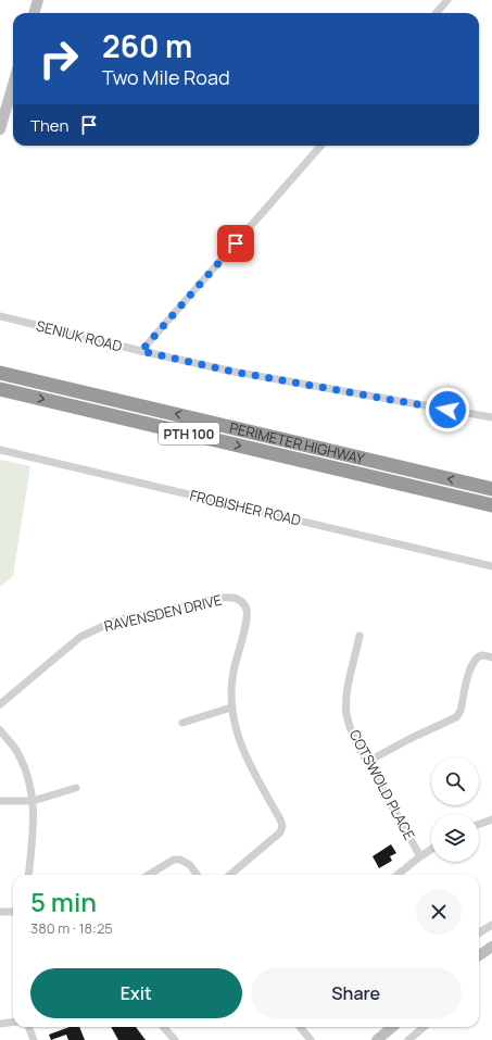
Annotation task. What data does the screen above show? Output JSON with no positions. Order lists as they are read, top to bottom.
{
  "streets": {
    "highway": ["PTH 100", "PERIMETER HIGHWAY"],
    "street": [
      "SENIUK ROAD",
      "FROBISHER ROAD",
      "RAVENSDEN DRIVE",
      "COTSWOLD PLACE"
    ]
  },
  "page": {
    "turn": ["260 m", "Two Mile Road"],
    "then": "Then",
    "heading": ["5 min", "380 m · 18:25"],
    "buttons": ["Exit", "Share"]
  }
}
